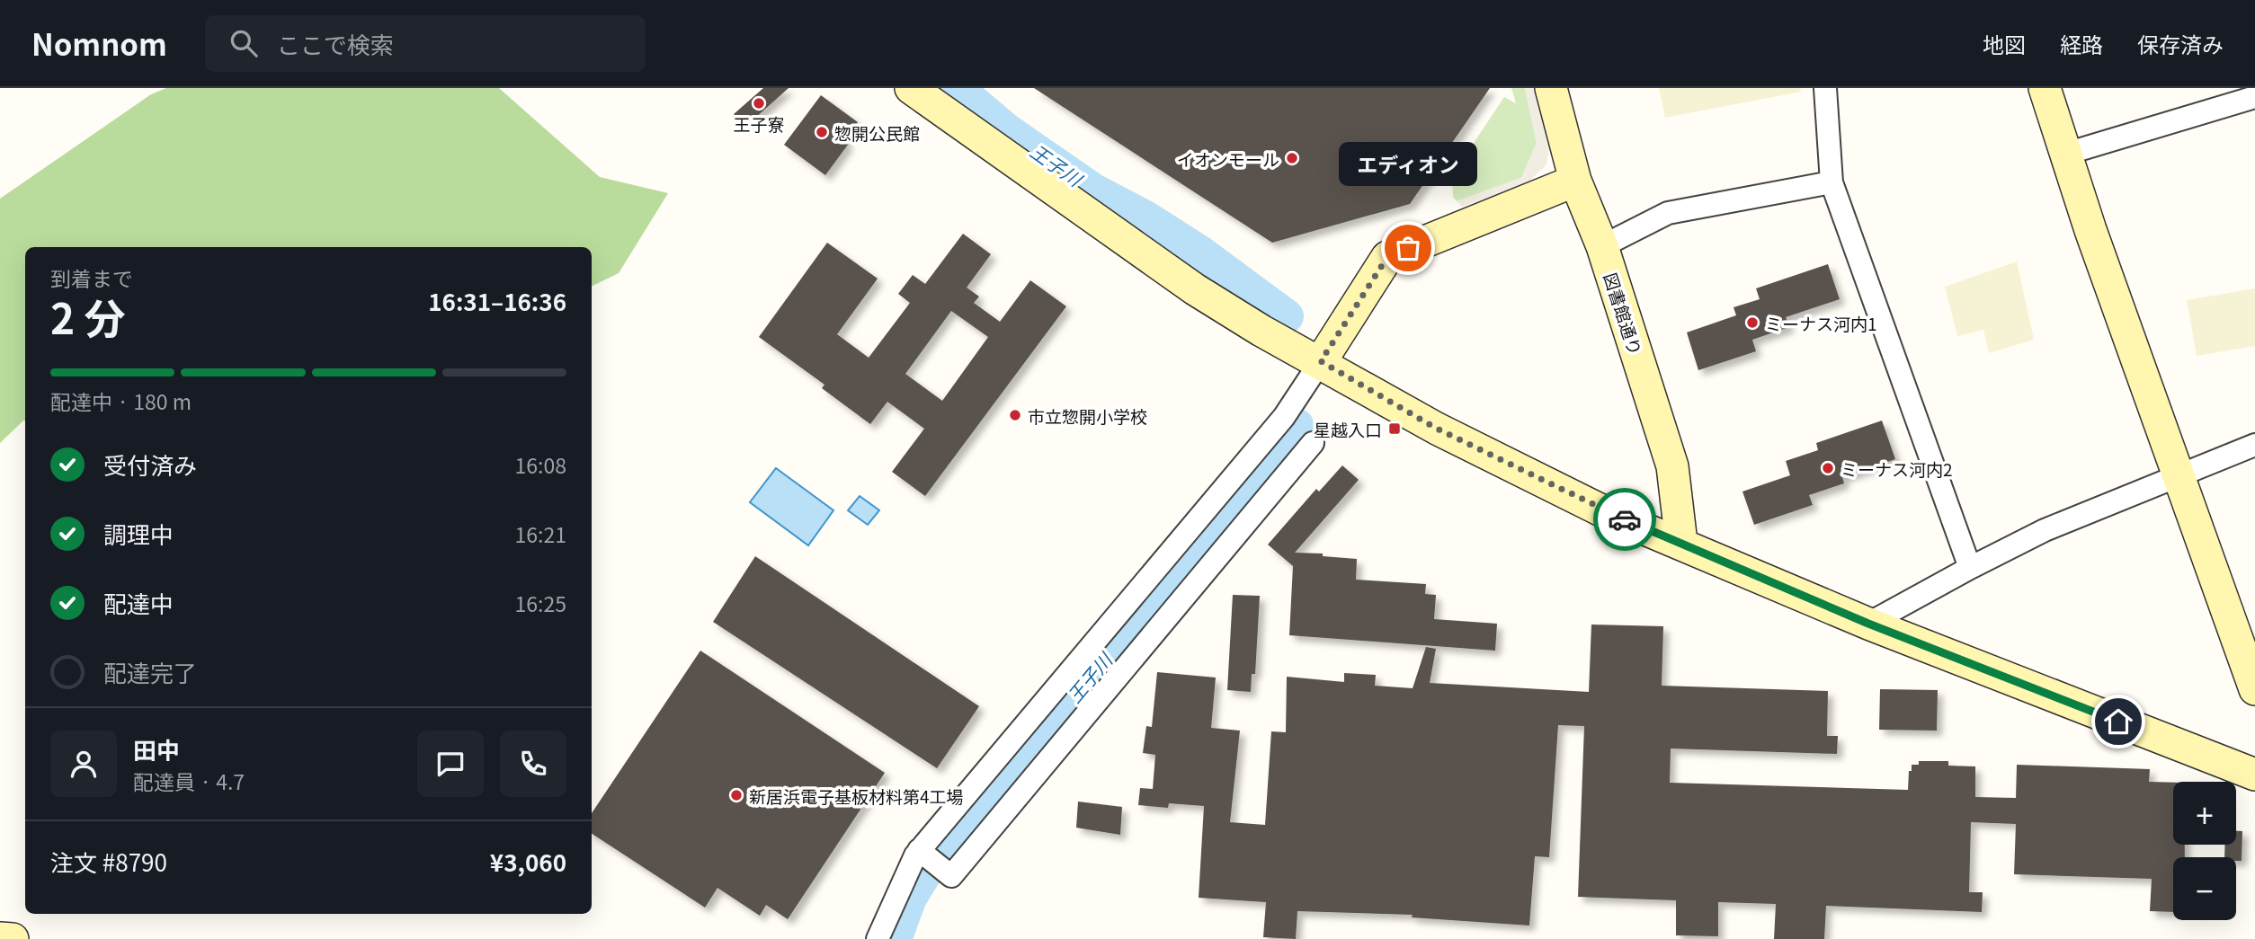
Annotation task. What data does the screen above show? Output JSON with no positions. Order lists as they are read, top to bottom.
{
  "streets": {
    "street": ["図書館通り"]
  },
  "water": ["王子川"],
  "places": {
    "other": [
      "王子寮",
      "惣開公民館",
      "イオンモール",
      "エディオン",
      "ミーナス河内1",
      "市立惣開小学校",
      "ミーナス河内2",
      "新居浜電子基板材料第4工場"
    ],
    "transit": ["星越入口"]
  },
  "page": {
    "header": "Nomnom",
    "search": "ここで検索",
    "nav": ["地図", "経路", "保存済み"],
    "bubble": "エディオン",
    "heading": ["2 分", "到着まで", "16:31–16:36"],
    "panel": [
      "田中",
      "配達員 · 4.7",
      "注文 #8790",
      "¥3,060"
    ],
    "bar": "配達中 · 180 m",
    "list": [
      ["受付済み", "16:08"],
      ["調理中", "16:21"],
      ["配達中", "16:25"],
      "配達完了"
    ],
    "map_buttons": ["+", "−"]
  }
}
